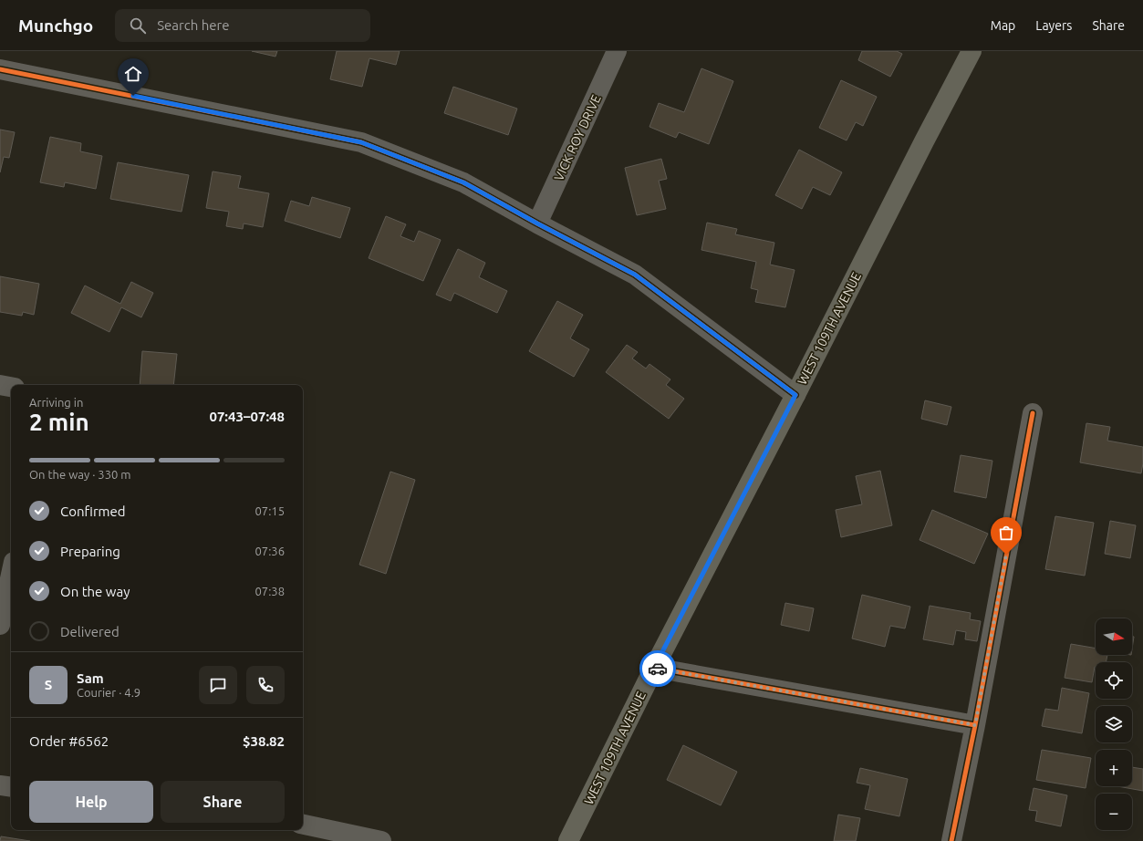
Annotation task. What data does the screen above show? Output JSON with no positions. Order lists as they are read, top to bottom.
{
  "streets": {
    "main road": ["WEST 109TH AVENUE"],
    "street": ["VICK ROY DRIVE"]
  },
  "north": "right",
  "page": {
    "header": "Munchgo",
    "search": "Search here",
    "nav": ["Map", "Layers", "Share"],
    "heading": ["2 min", "Arriving in", "07:43–07:48"],
    "panel": [
      "Sam",
      "Courier · 4.9",
      "Order #6562",
      "$38.82"
    ],
    "bar": "On the way · 330 m",
    "list": [
      ["Confirmed", "07:15"],
      ["Preparing", "07:36"],
      ["On the way", "07:38"],
      "Delivered"
    ],
    "map_buttons": ["+", "−"],
    "round": "S",
    "buttons": ["Help", "Share"]
  }
}
